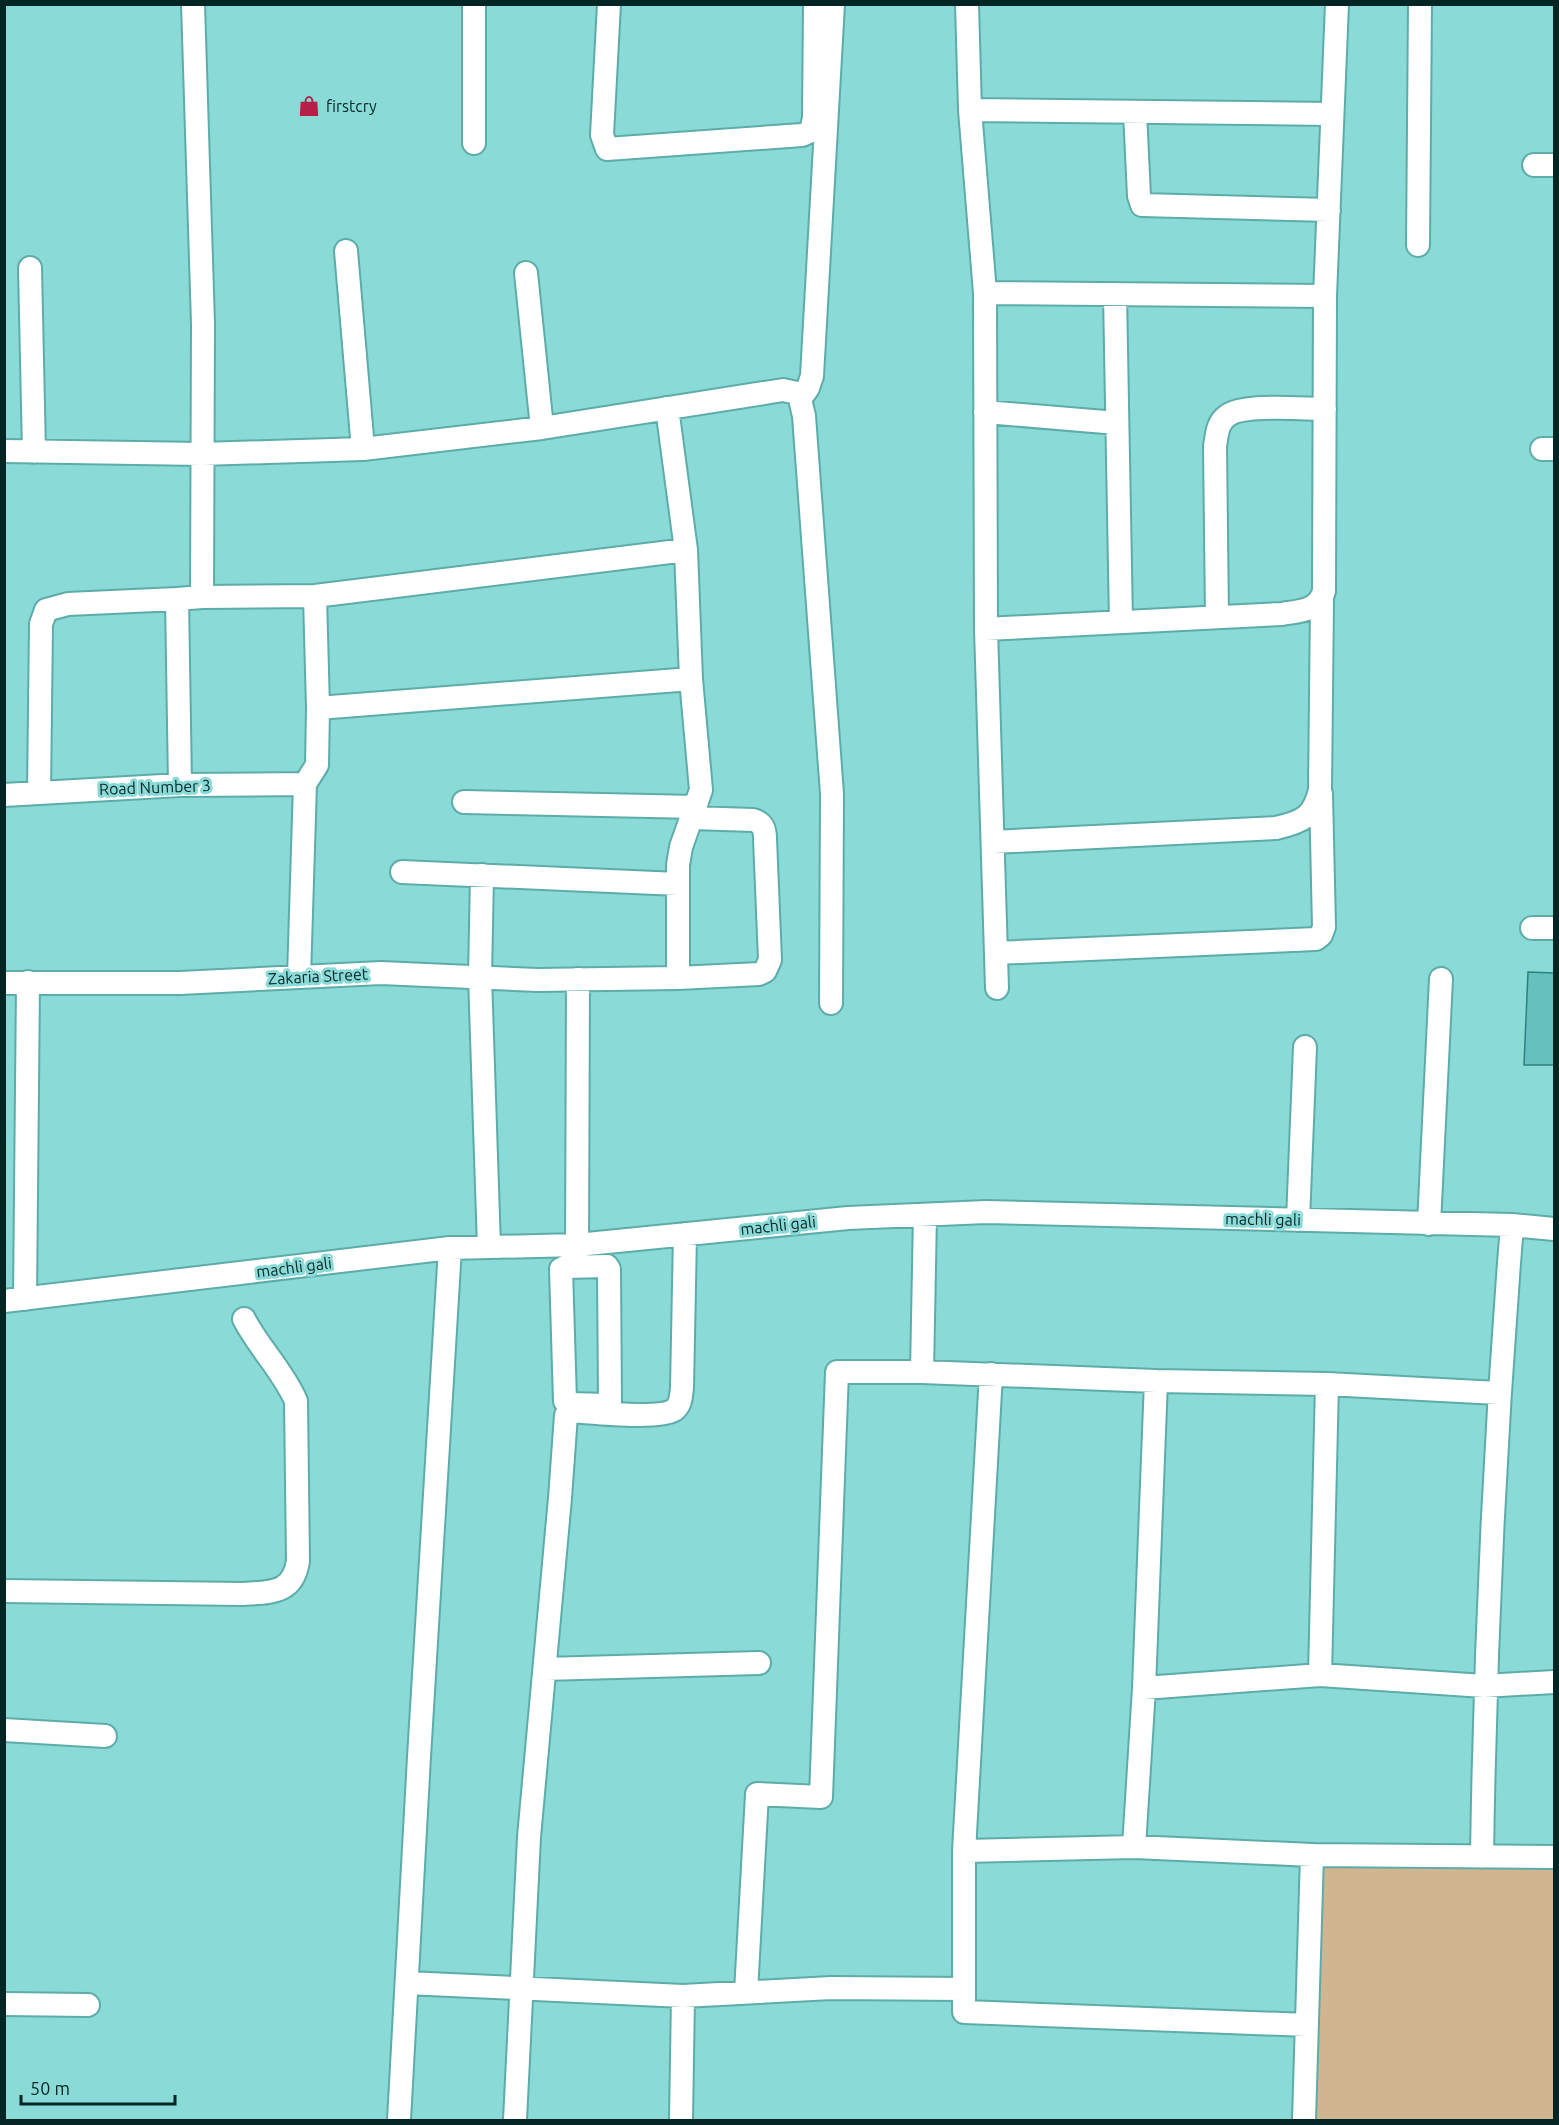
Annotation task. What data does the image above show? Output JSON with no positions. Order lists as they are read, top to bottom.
{
  "streets": {
    "street": ["Road Number 3", "Zakaria Street", "machli gali"]
  },
  "places": {
    "shop": ["firstcry"]
  },
  "scale_bar": "50 m"
}
